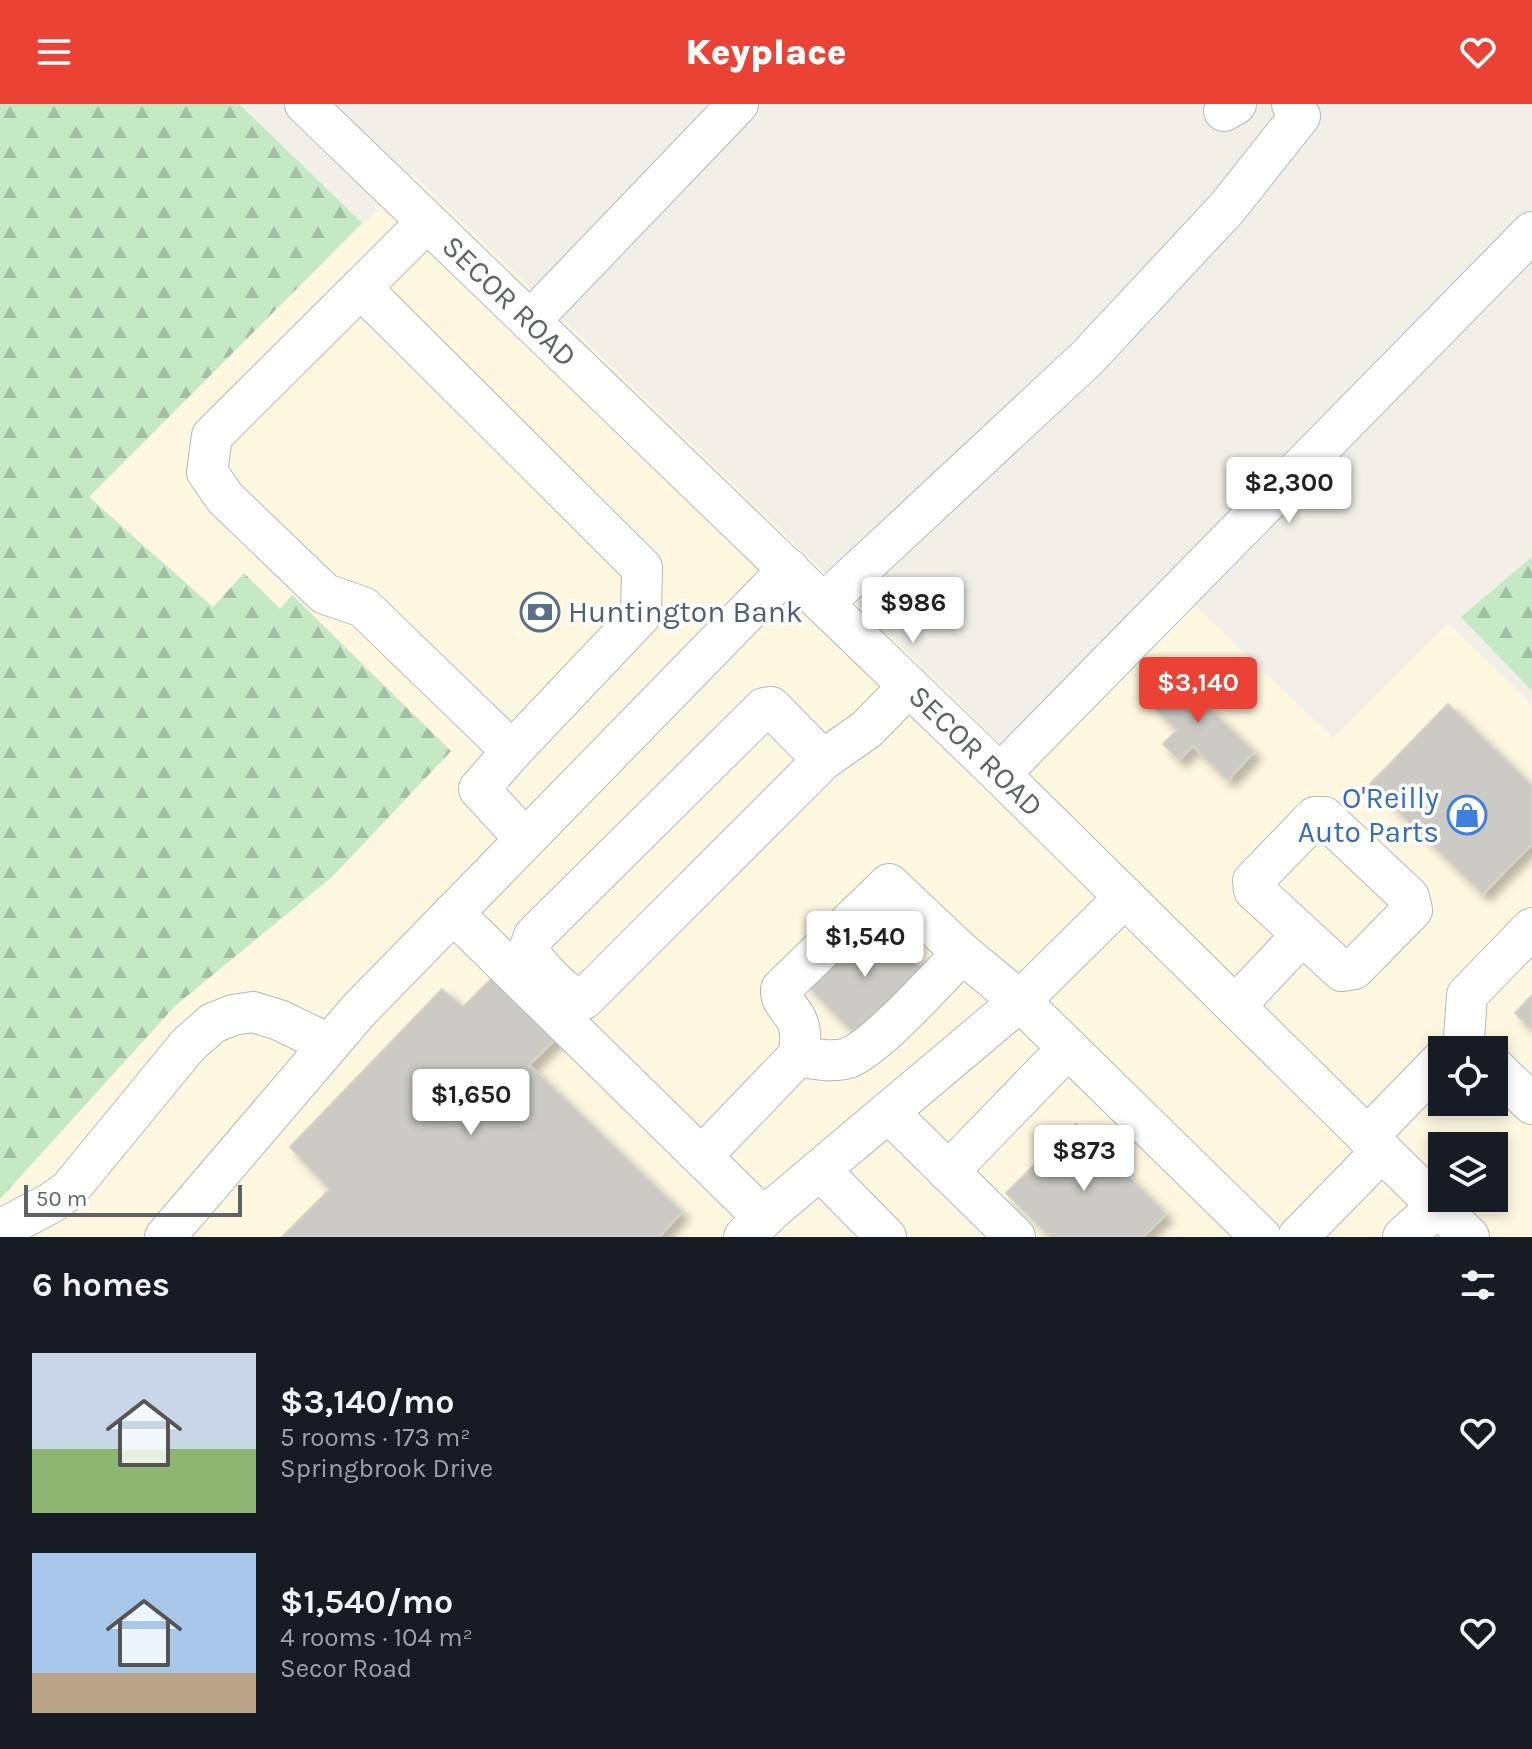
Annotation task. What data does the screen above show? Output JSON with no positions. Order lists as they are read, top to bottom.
{
  "streets": {
    "street": ["SECOR ROAD"]
  },
  "places": {
    "bank": ["Huntington Bank"],
    "shop": ["O'Reilly Auto Parts"]
  },
  "scale_bar": "50 m",
  "page": {
    "header": "Keyplace",
    "price": [
      "$2,300",
      "$986",
      "$3,140",
      "$1,540",
      "$1,650",
      "$873"
    ],
    "scale": "50 m",
    "heading": "6 homes",
    "list": [
      {
        "name": "$3,140/mo",
        "note": "5 rooms · 173 m² · Springbrook Drive"
      },
      {
        "name": "$1,540/mo",
        "note": "4 rooms · 104 m² · Secor Road"
      }
    ]
  }
}
